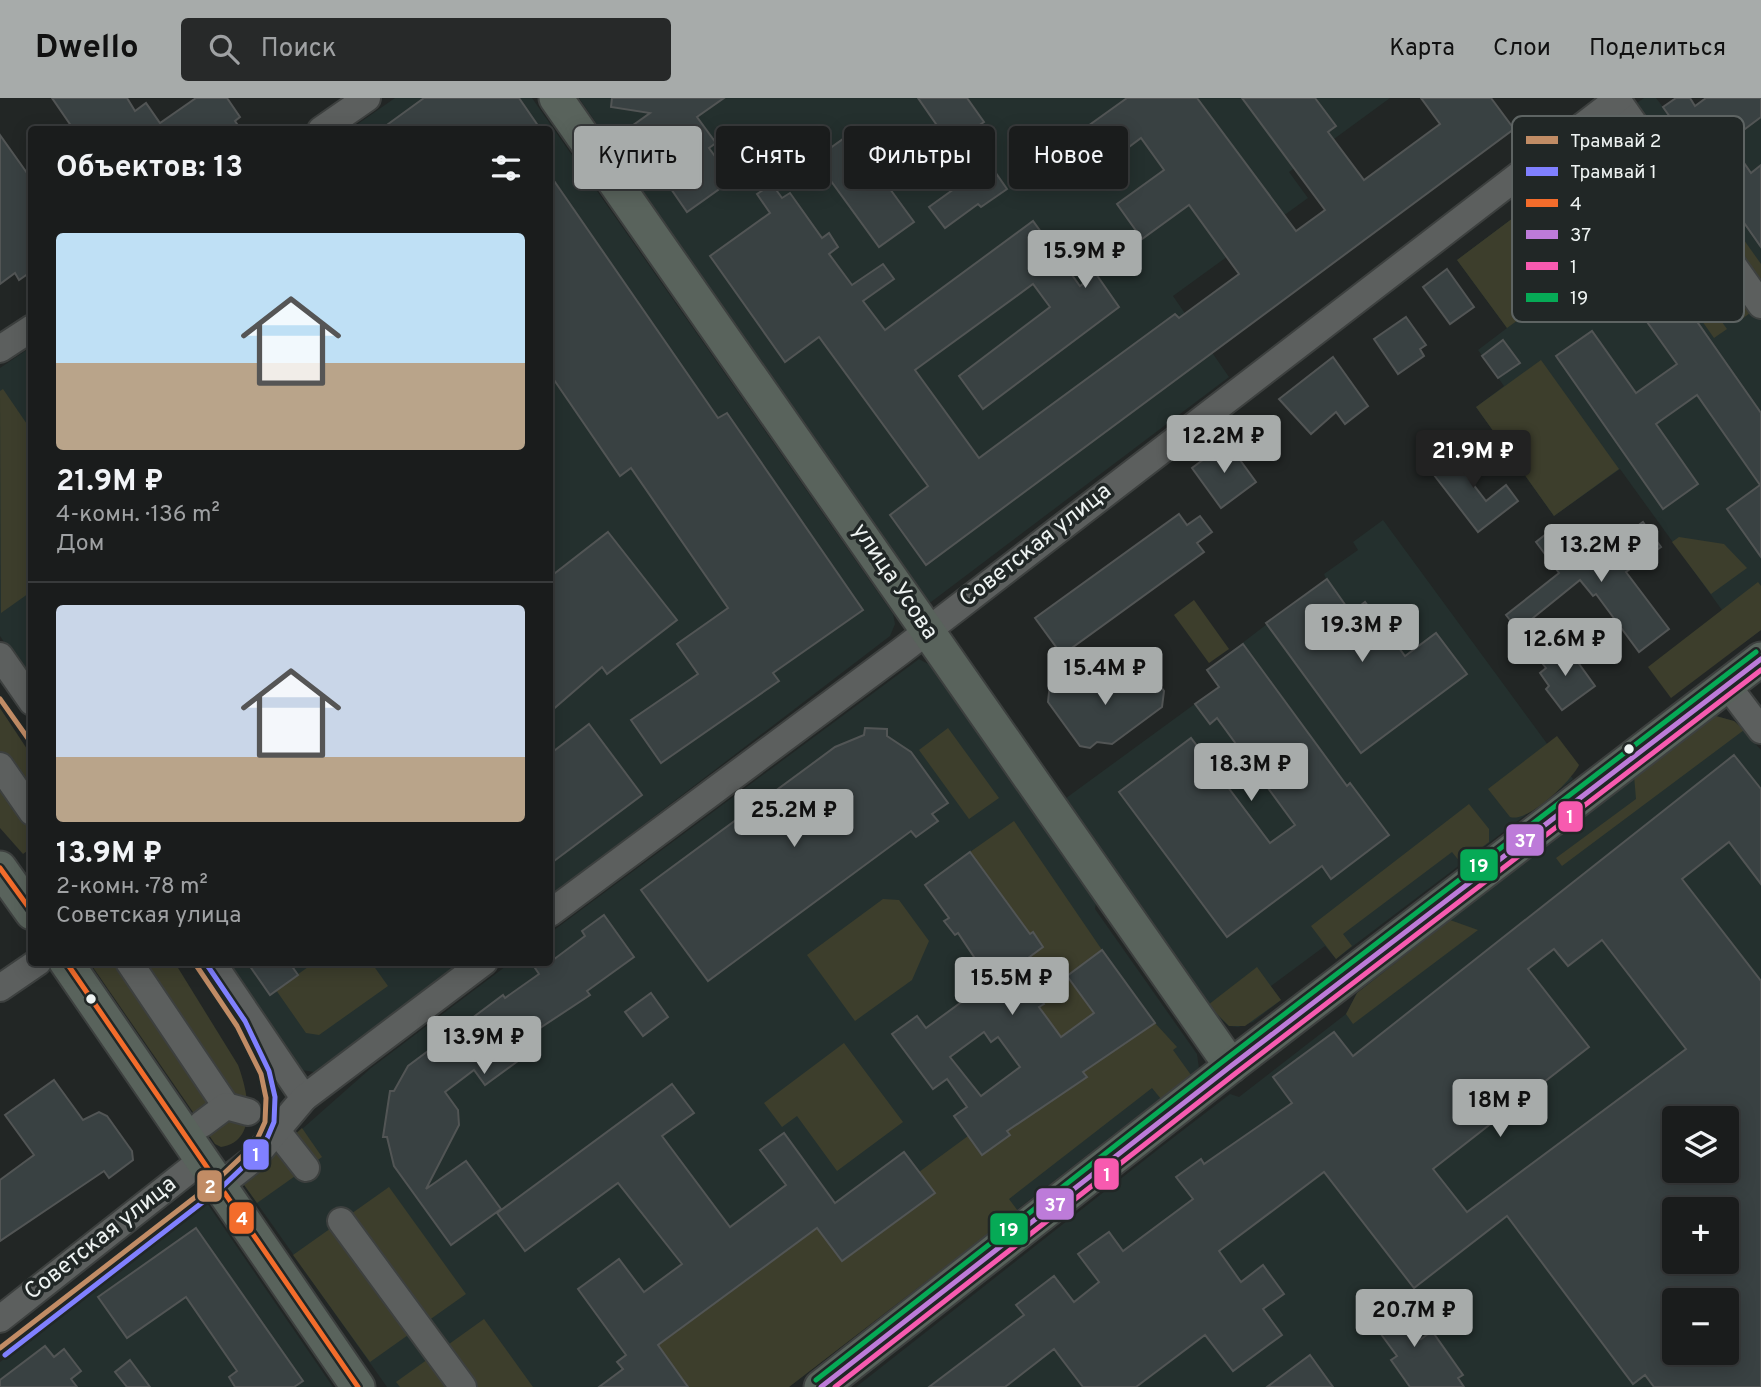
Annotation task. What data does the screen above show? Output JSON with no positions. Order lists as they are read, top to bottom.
{
  "streets": {
    "main road": ["улица Усова"],
    "street": ["Советская улица"]
  },
  "crossings": [
    ["Советская улица", "улица Усова"]
  ],
  "lines": [
    "transit line 19",
    "transit line 37",
    "transit line 1",
    "tram line 2",
    "transit line 4",
    "tram line 1"
  ],
  "legend": [
    "Трамвай 2",
    "Трамвай 1",
    "4",
    "37",
    "1",
    "19"
  ],
  "page": {
    "header": "Dwello",
    "search": "Поиск",
    "nav": ["Карта", "Слои", "Поделиться"],
    "chip": [
      "Купить",
      "Снять",
      "Фильтры",
      "Новое"
    ],
    "heading": "Объектов: 13",
    "list": [
      {
        "name": "21.9M ₽",
        "note": "4-комн. · 136 m² · Дом"
      },
      {
        "name": "13.9M ₽",
        "note": "2-комн. · 78 m² · Советская улица"
      }
    ],
    "price": [
      "15.9M ₽",
      "12.2M ₽",
      "21.9M ₽",
      "13.2M ₽",
      "19.3M ₽",
      "12.6M ₽",
      "15.4M ₽",
      "18.3M ₽",
      "25.2M ₽",
      "15.5M ₽",
      "13.9M ₽",
      "18M ₽",
      "20.7M ₽"
    ],
    "map_buttons": ["+", "−"]
  }
}
